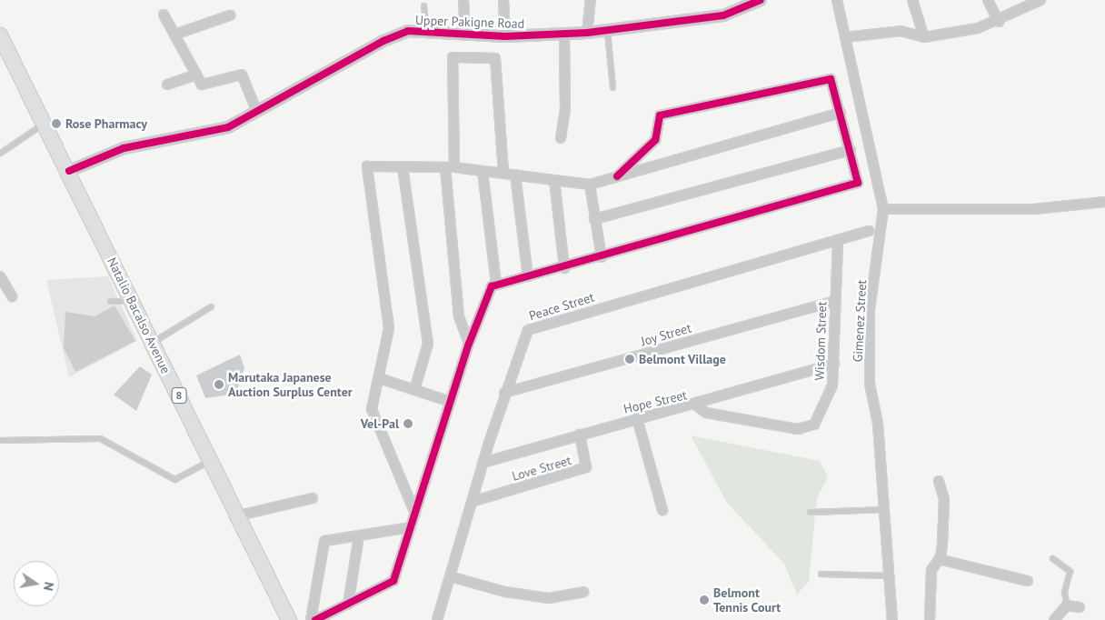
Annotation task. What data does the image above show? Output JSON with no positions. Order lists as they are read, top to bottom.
{
  "streets": {
    "highway": ["Natalio Bacalso Avenue", "8"],
    "street": [
      "Upper Pakigne Road",
      "Peace Street",
      "Gimenez Street",
      "Joy Street",
      "Wisdom Street",
      "Hope Street",
      "Love Street"
    ]
  },
  "crossings": [
    ["Upper Pakigne Road", "Natalio Bacalso Avenue"],
    ["Peace Street", "Joy Street"],
    ["Peace Street", "Wisdom Street"],
    ["Peace Street", "Hope Street"],
    ["Peace Street", "Love Street"],
    ["Joy Street", "Wisdom Street"],
    ["Wisdom Street", "Hope Street"],
    ["Hope Street", "Love Street"]
  ],
  "places": [
    "Rose Pharmacy",
    "Belmont Village",
    "Marutaka Japanese Auction Surplus Center",
    "Vel-Pal",
    "Belmont Tennis Court"
  ],
  "north": "right"
}
